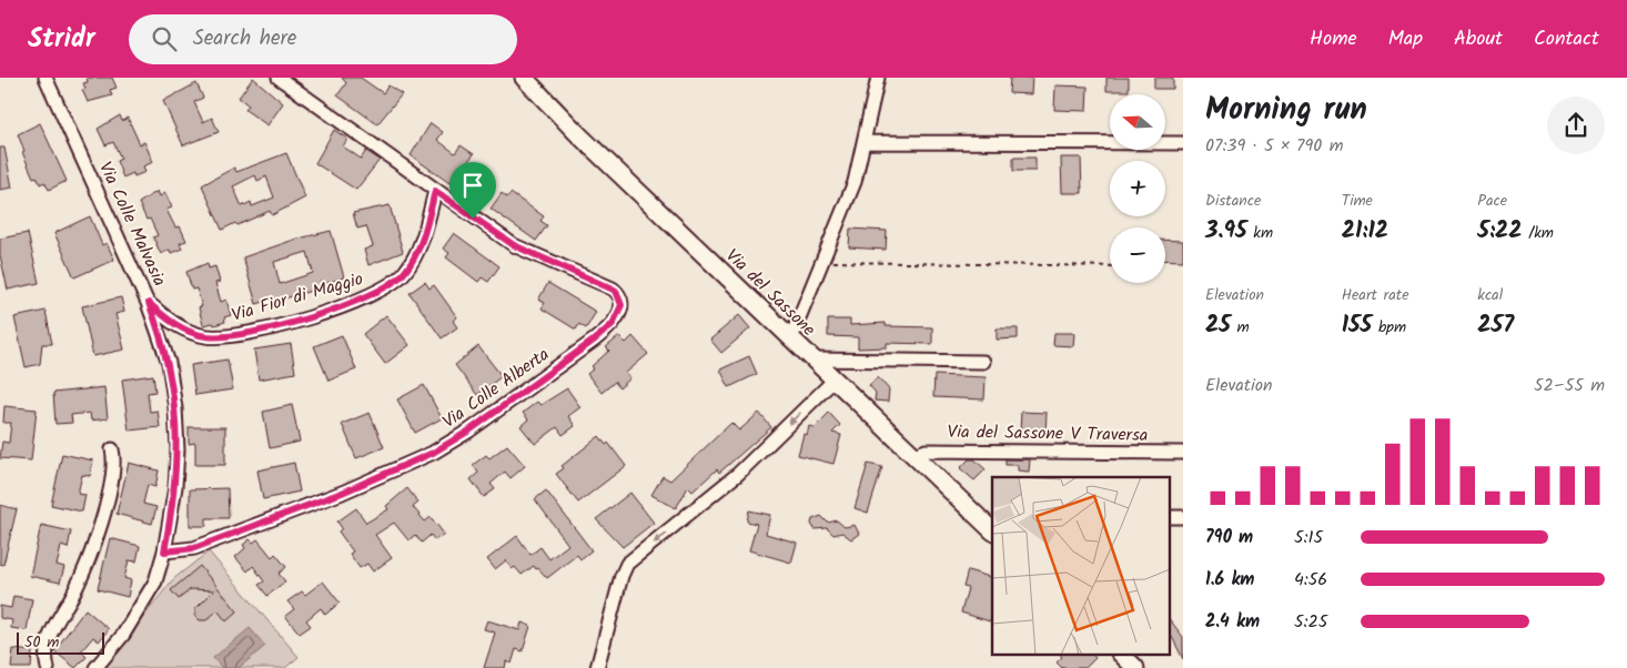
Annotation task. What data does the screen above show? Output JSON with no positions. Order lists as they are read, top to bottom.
{
  "streets": {
    "main road": ["Via del Sassone"],
    "street": [
      "Via Colle Malvasia",
      "Via Fior di Maggio",
      "Via Colle Alberta",
      "Via del Sassone V Traversa"
    ]
  },
  "crossings": [
    ["Via Colle Malvasia", "Via Fior di Maggio"],
    ["Via Colle Malvasia", "Via Colle Alberta"],
    ["Via del Sassone", "Via del Sassone V Traversa"],
    ["Via Fior di Maggio", "Via Colle Alberta"]
  ],
  "scale_bar": "50 m",
  "north": "left",
  "page": {
    "header": "Stridr",
    "search": "Search here",
    "nav": [
      "Home",
      "Map",
      "About",
      "Contact"
    ],
    "heading": ["Morning run", "07:39 · 5 × 790 m"],
    "map_buttons": ["+", "−"],
    "stats": [
      ["Distance", "3.95 km"],
      ["Time", "21:12"],
      ["Pace", "5:22 /km"],
      ["Elevation", "25 m"],
      ["Heart rate", "155 bpm"],
      ["kcal", "257"]
    ],
    "chart": ["Elevation", "52–55 m"],
    "list": [
      {
        "name": "790 m",
        "note": "5:15"
      },
      {
        "name": "1.6 km",
        "note": "4:56"
      },
      {
        "name": "2.4 km",
        "note": "5:25"
      }
    ],
    "scale": "50 m"
  }
}
